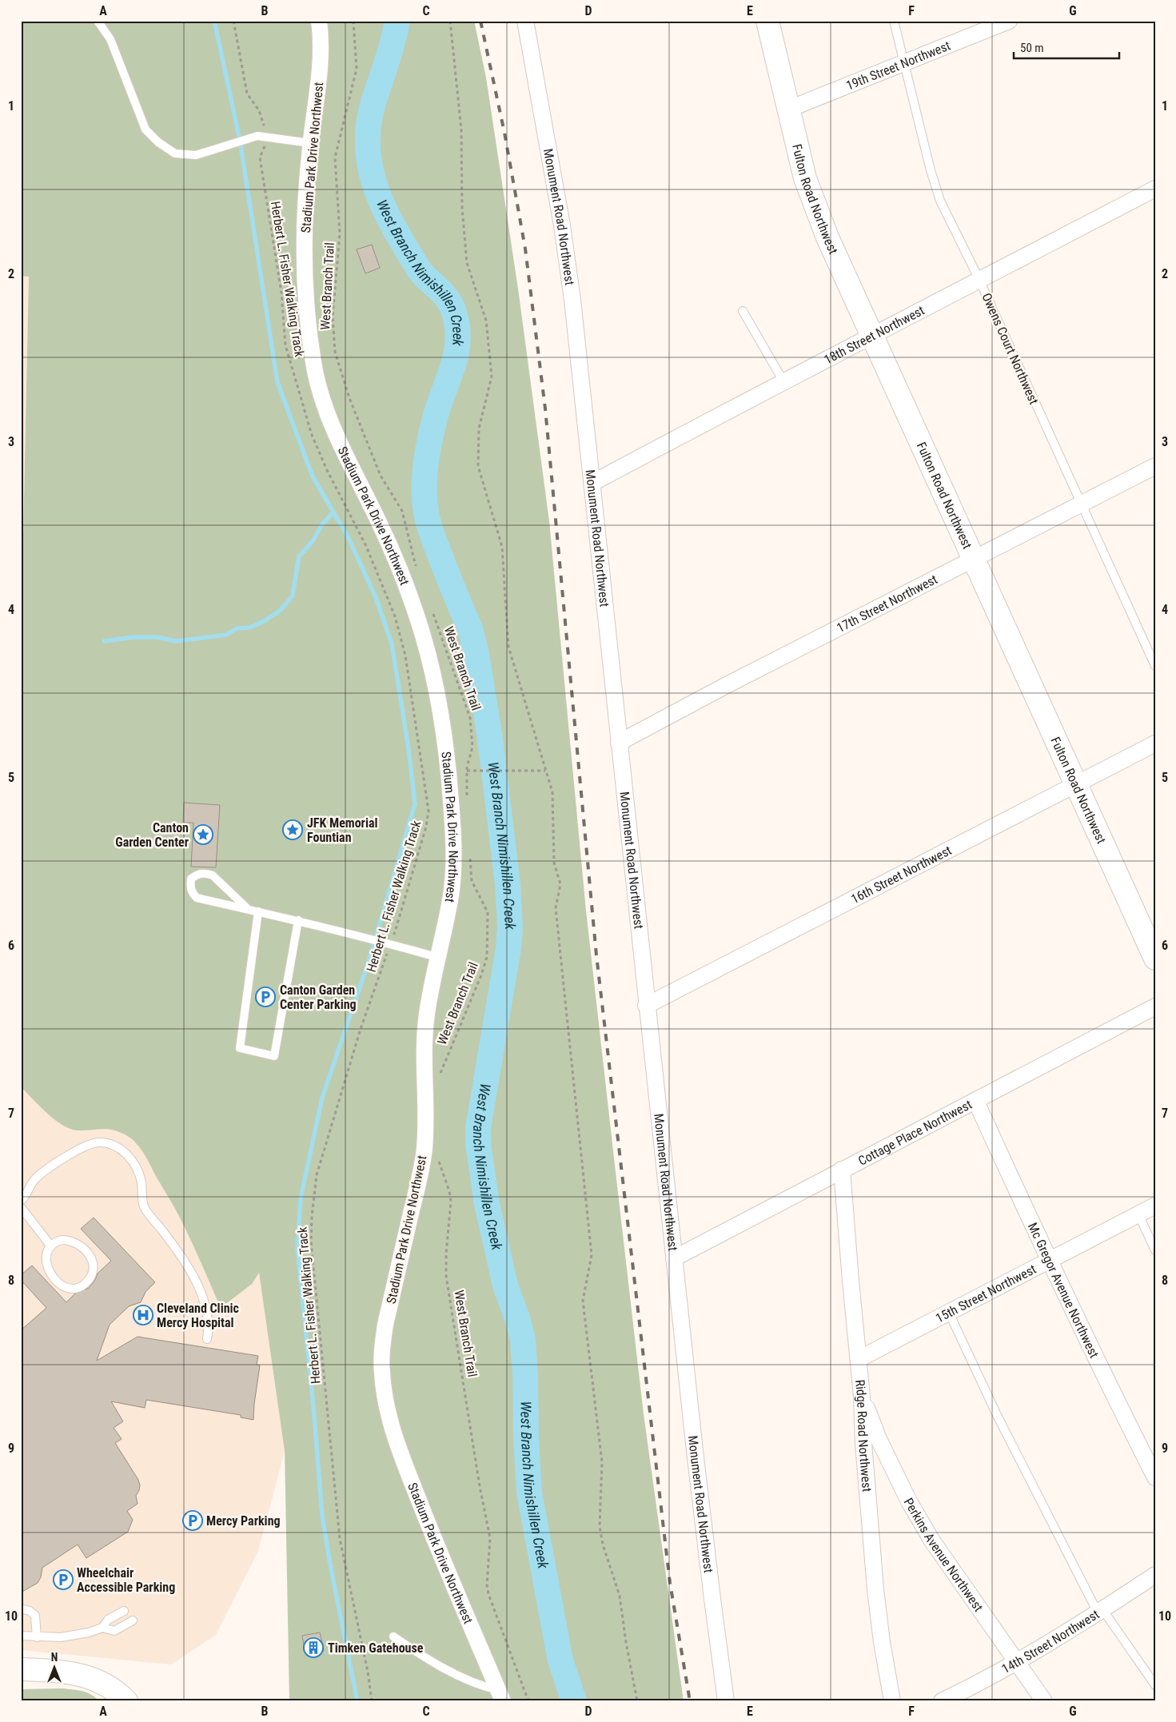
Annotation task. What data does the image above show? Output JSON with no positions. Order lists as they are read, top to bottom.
{
  "streets": {
    "main road": ["Fulton Road Northwest"],
    "street": [
      "19th Street Northwest",
      "Stadium Park Drive Northwest",
      "Monument Road Northwest",
      "18th Street Northwest",
      "17th Street Northwest",
      "16th Street Northwest",
      "Cottage Place Northwest",
      "Mc Gregor Avenue Northwest",
      "15th Street Northwest",
      "Ridge Road Northwest",
      "Perkins Avenue Northwest",
      "14th Street Northwest"
    ],
    "lane": ["Owens Court Northwest"],
    "path": ["Herbert L. Fisher Walking Track", "West Branch Trail"]
  },
  "crossings": [
    ["19th Street Northwest", "Fulton Road Northwest"],
    ["19th Street Northwest", "Owens Court Northwest"],
    ["Fulton Road Northwest", "18th Street Northwest"],
    ["Fulton Road Northwest", "17th Street Northwest"],
    ["Fulton Road Northwest", "16th Street Northwest"],
    ["Monument Road Northwest", "18th Street Northwest"],
    ["Monument Road Northwest", "17th Street Northwest"],
    ["Monument Road Northwest", "16th Street Northwest"],
    ["Monument Road Northwest", "Cottage Place Northwest"],
    ["18th Street Northwest", "Owens Court Northwest"],
    ["Owens Court Northwest", "17th Street Northwest"],
    ["Cottage Place Northwest", "Mc Gregor Avenue Northwest"],
    ["Cottage Place Northwest", "Ridge Road Northwest"],
    ["Mc Gregor Avenue Northwest", "15th Street Northwest"],
    ["15th Street Northwest", "Ridge Road Northwest"],
    ["Ridge Road Northwest", "Perkins Avenue Northwest"],
    ["Perkins Avenue Northwest", "14th Street Northwest"]
  ],
  "water": ["West Branch Nimishillen Creek"],
  "places": {
    "place": ["JFK Memorial Fountian", "Canton Garden Center"],
    "parking": ["Canton Garden Center Parking", "Mercy Parking", "Wheelchair Accessible Parking"],
    "hospital": ["Cleveland Clinic Mercy Hospital"],
    "building": ["Timken Gatehouse"]
  },
  "scale_bar": "50 m",
  "north": "top",
  "grid": {
    "columns": [
      "A",
      "B",
      "C",
      "D",
      "E",
      "F",
      "G"
    ],
    "rows": [
      "1",
      "2",
      "3",
      "4",
      "5",
      "6",
      "7",
      "8",
      "9",
      "10"
    ]
  }
}
